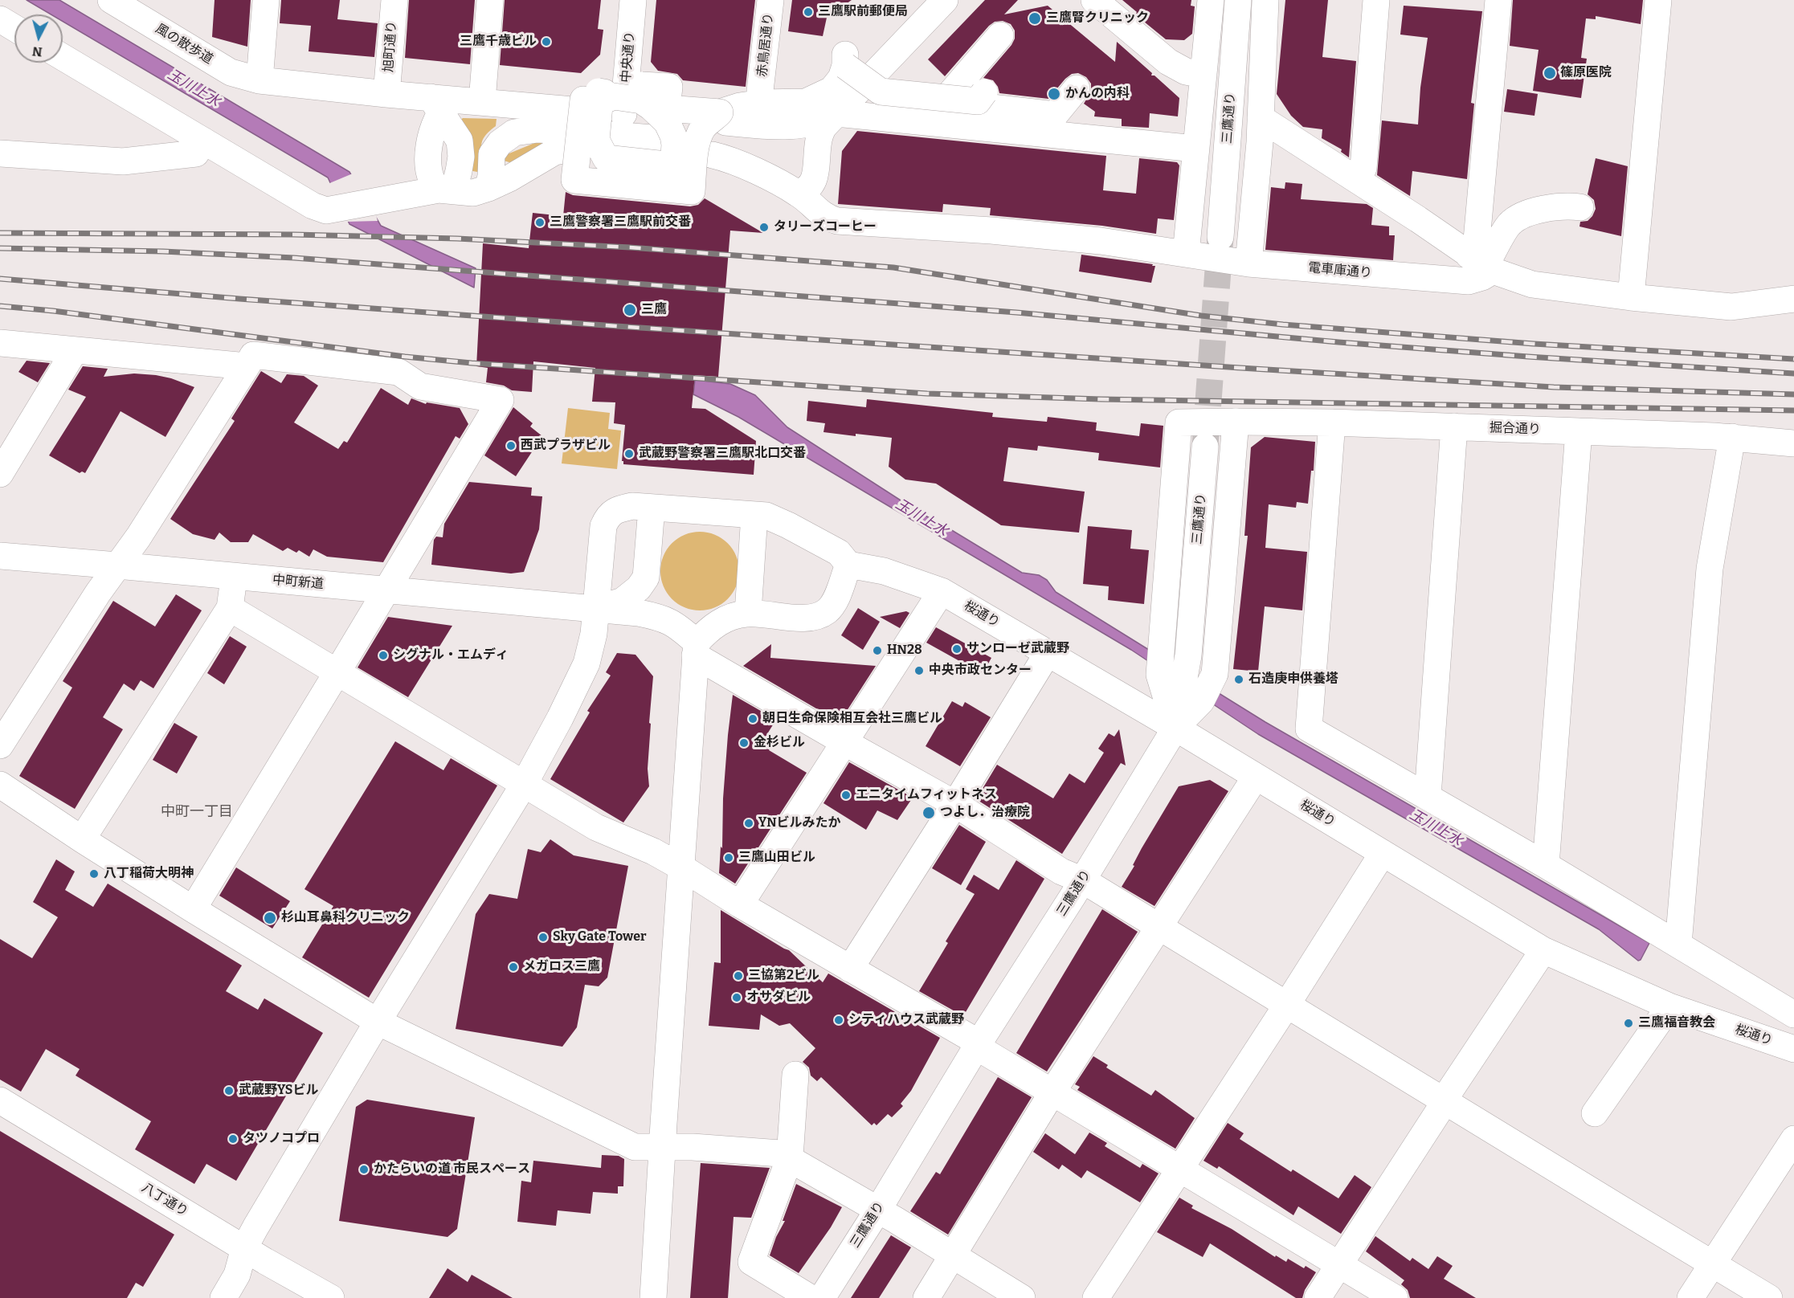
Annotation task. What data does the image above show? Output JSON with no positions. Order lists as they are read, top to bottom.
{
  "streets": {
    "street": [
      "風の散歩道",
      "赤鳥居通り",
      "旭町通り",
      "中央通り",
      "三鷹通り",
      "電車庫通り",
      "掘合通り",
      "中町新道",
      "桜通り",
      "八丁通り"
    ]
  },
  "crossings": [
    ["風の散歩道", "旭町通り"],
    ["風の散歩道", "中央通り"],
    ["三鷹通り", "掘合通り"],
    ["三鷹通り", "桜通り"],
    ["掘合通り", "桜通り"]
  ],
  "districts": ["中町一丁目"],
  "water": ["玉川上水"],
  "places": [
    "三鷹駅前郵便局",
    "三鷹腎クリニック",
    "三鷹千歳ビル",
    "篠原医院",
    "かんの内科",
    "三鷹警察署三鷹駅前交番",
    "タリーズコーヒー",
    "三鷹",
    "西武プラザビル",
    "武蔵野警察署三鷹駅北口交番",
    "サンローゼ武蔵野",
    "HN28",
    "シグナル・エムディ",
    "中央市政センター",
    "石造庚申供養塔",
    "朝日生命保険相互会社三鷹ビル",
    "金杉ビル",
    "エニタイムフィットネス",
    "つよし．治療院",
    "YNビルみたか",
    "三鷹山田ビル",
    "八丁稲荷大明神",
    "杉山耳鼻科クリニック",
    "Sky Gate Tower",
    "メガロス三鷹",
    "三協第2ビル",
    "オサダビル",
    "シティハウス武蔵野",
    "三鷹福音教会",
    "武蔵野YSビル",
    "タツノコプロ",
    "かたらいの道 市民スペース"
  ],
  "north": "bottom"
}
